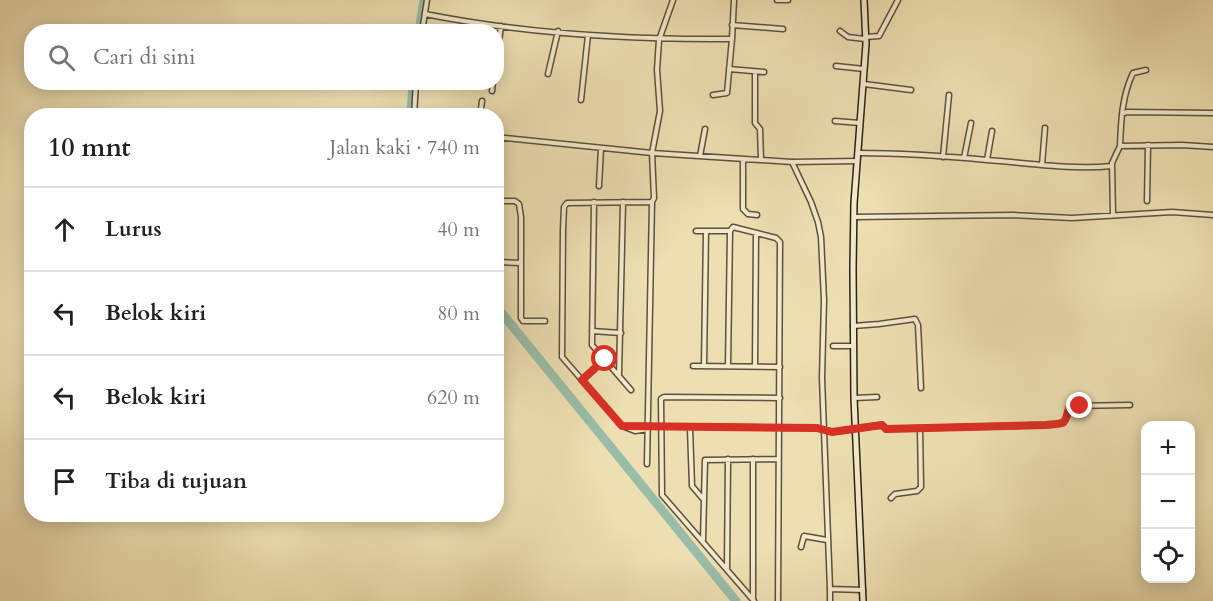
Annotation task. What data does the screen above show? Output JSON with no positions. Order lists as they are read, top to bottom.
{
  "page": {
    "search": "Cari di sini",
    "heading": ["10 mnt", "Jalan kaki · 740 m"],
    "list": [
      ["Lurus", "40 m"],
      ["Belok kiri", "80 m"],
      ["Belok kiri", "620 m"],
      "Tiba di tujuan"
    ],
    "map_buttons": ["+", "−"]
  }
}
